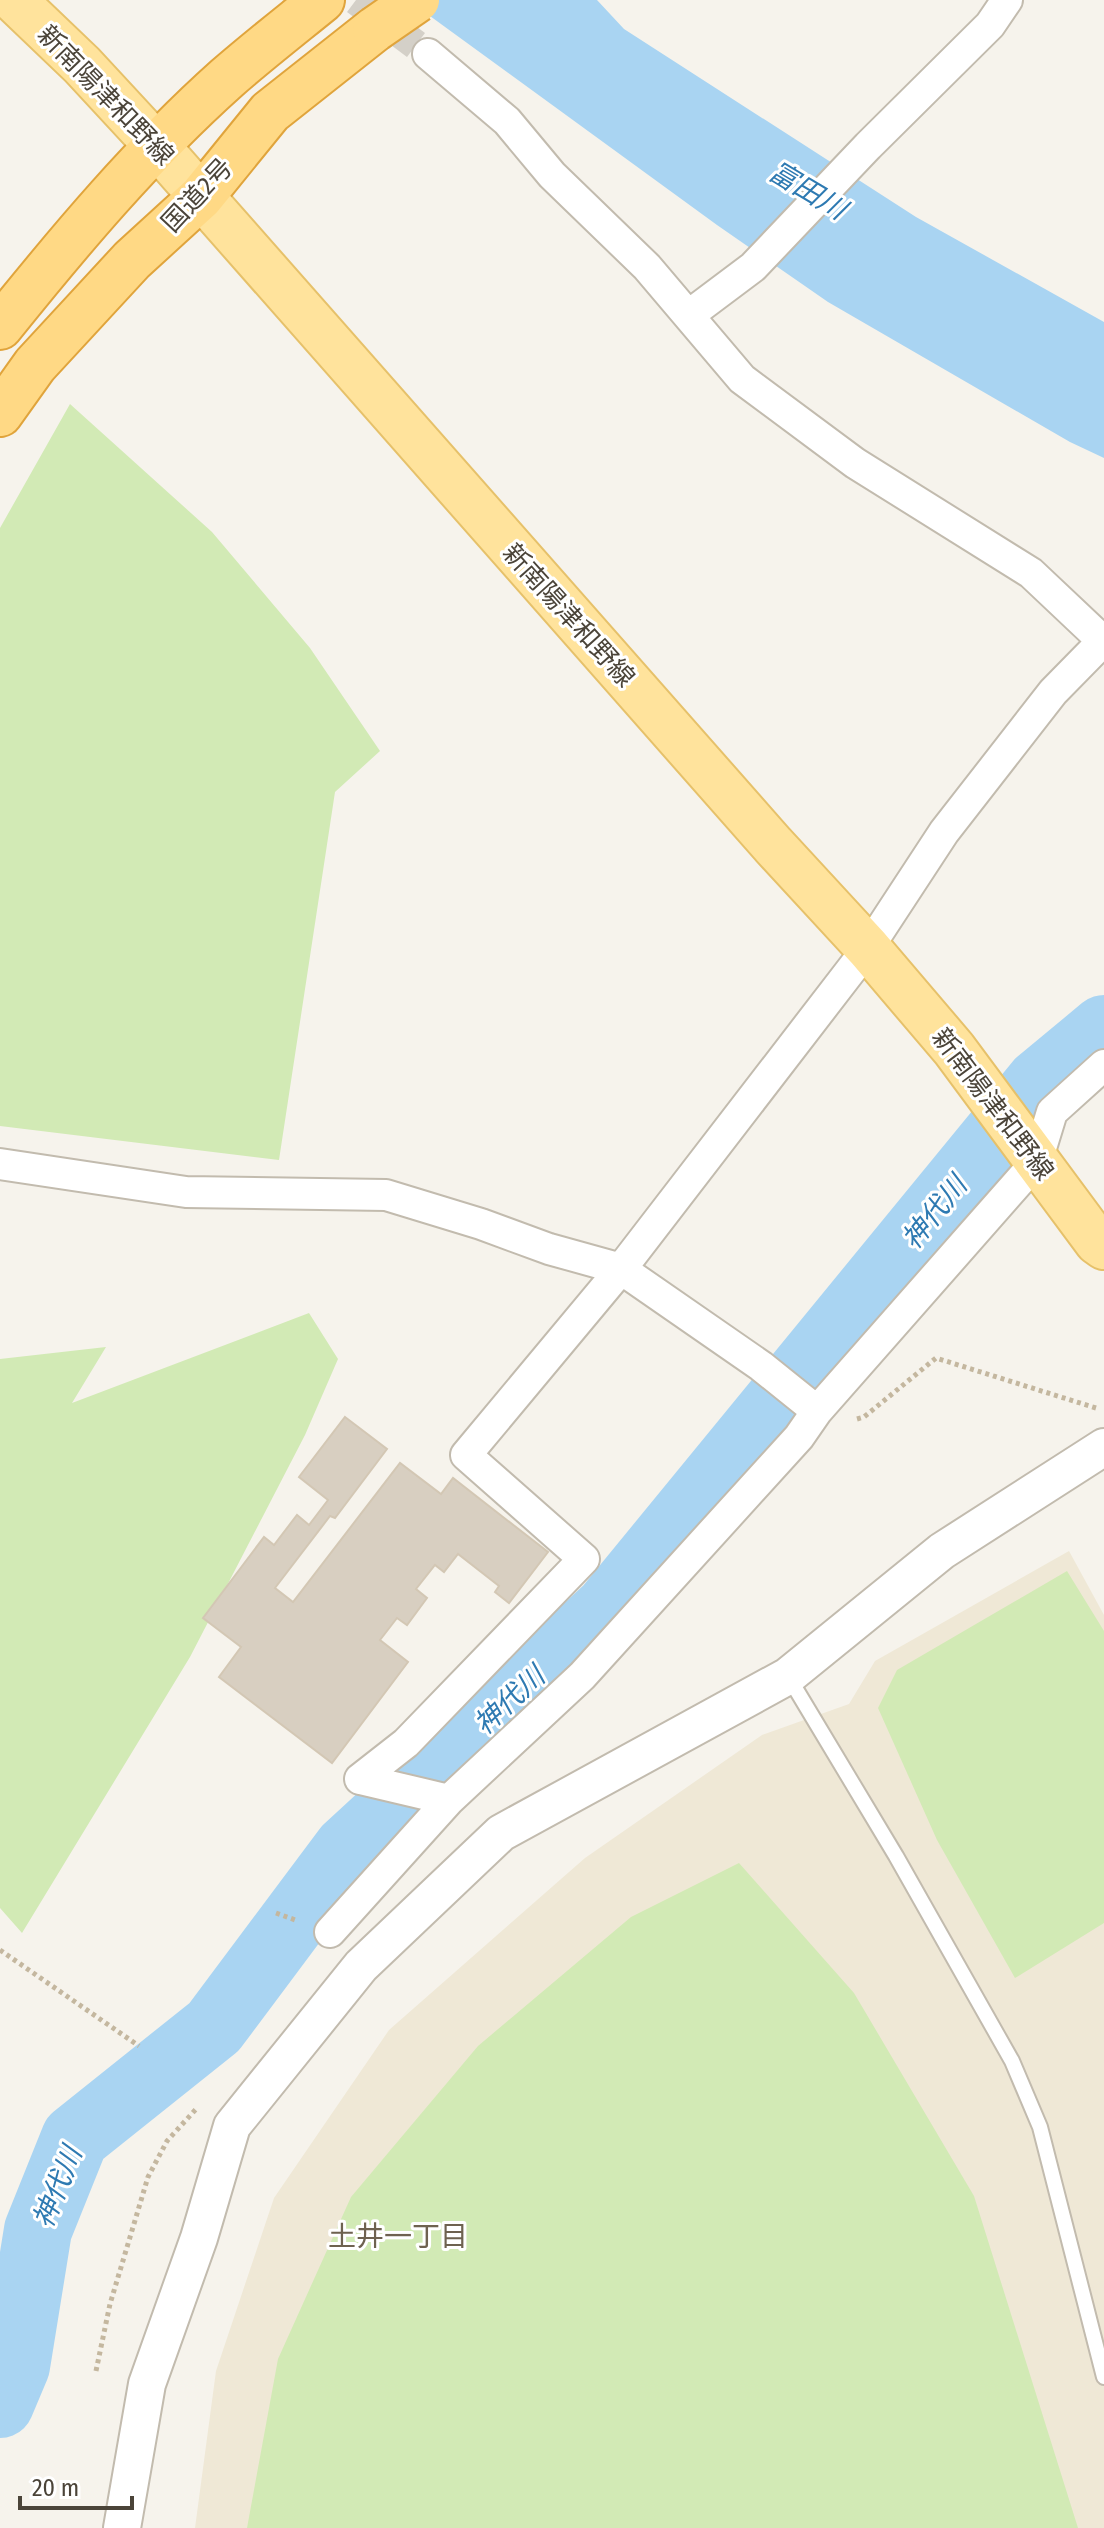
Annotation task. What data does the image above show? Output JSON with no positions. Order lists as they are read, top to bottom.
{
  "streets": {
    "highway": ["国道2号"],
    "main road": ["新南陽津和野線"]
  },
  "crossings": [
    ["新南陽津和野線", "国道2号"]
  ],
  "districts": ["土井一丁目"],
  "water": ["富田川", "神代川"],
  "scale_bar": "20 m"
}
